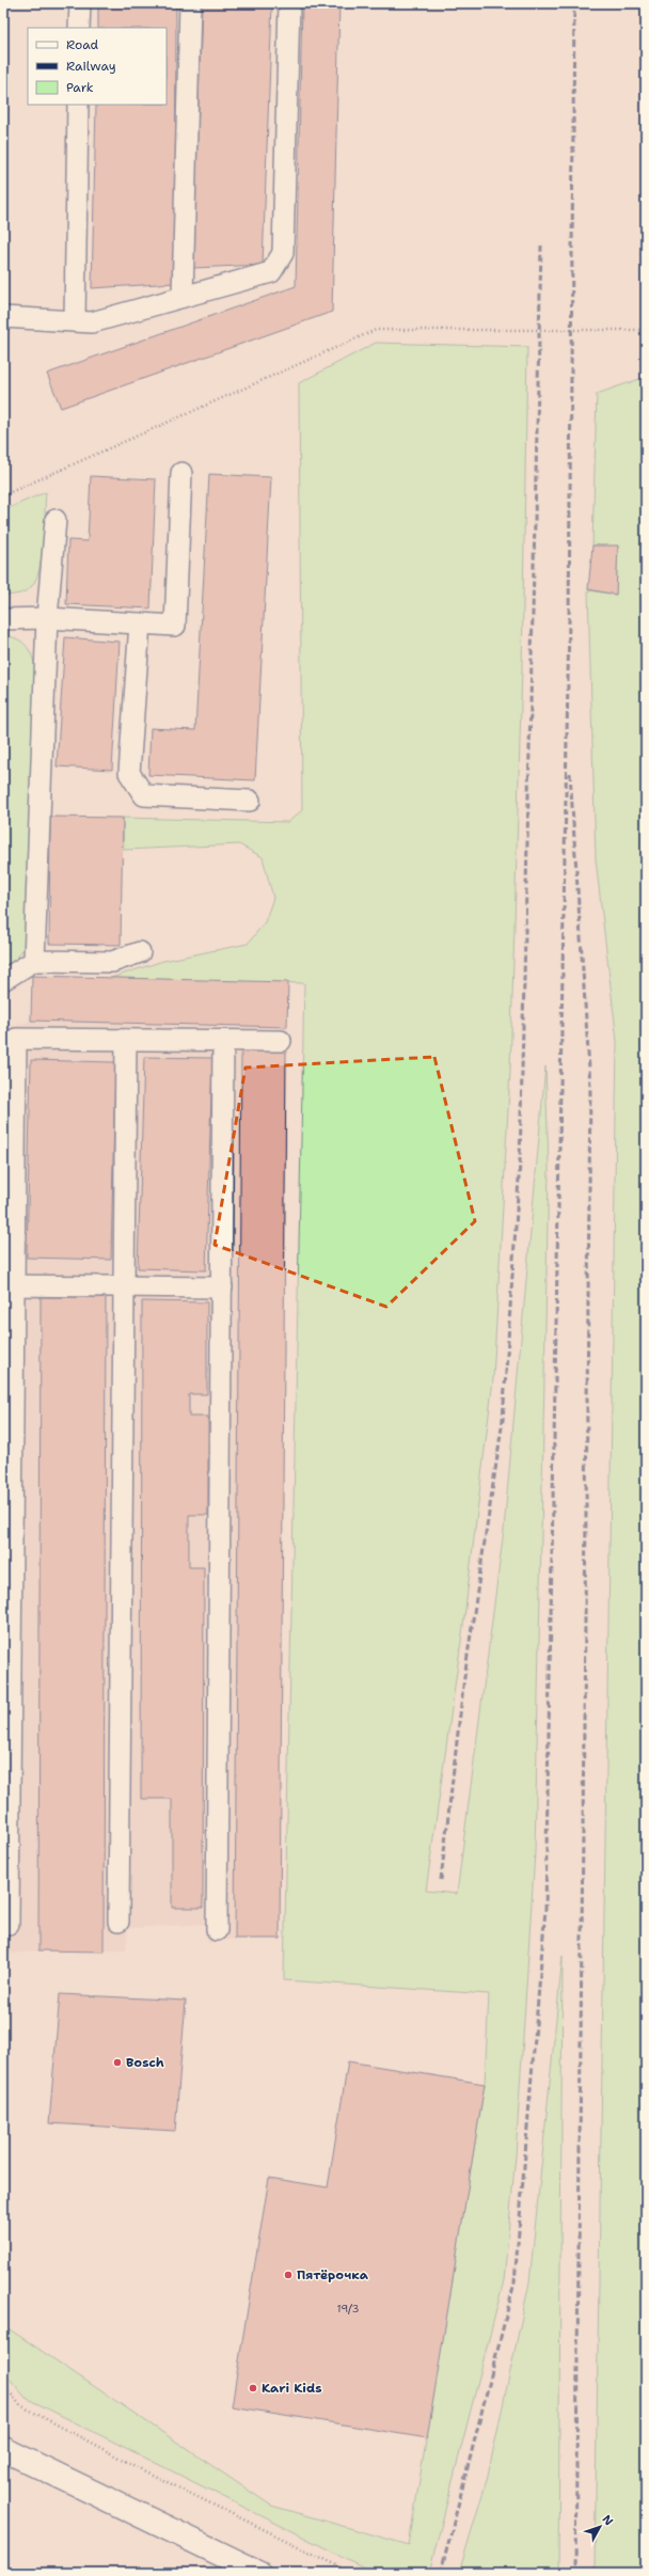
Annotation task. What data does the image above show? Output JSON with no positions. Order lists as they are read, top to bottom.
{
  "places": ["Bosch", "Пятёрочка", "Kari Kids"],
  "house_numbers": ["19/3"],
  "legend": ["Road", "Railway", "Park"],
  "north": "top right"
}
